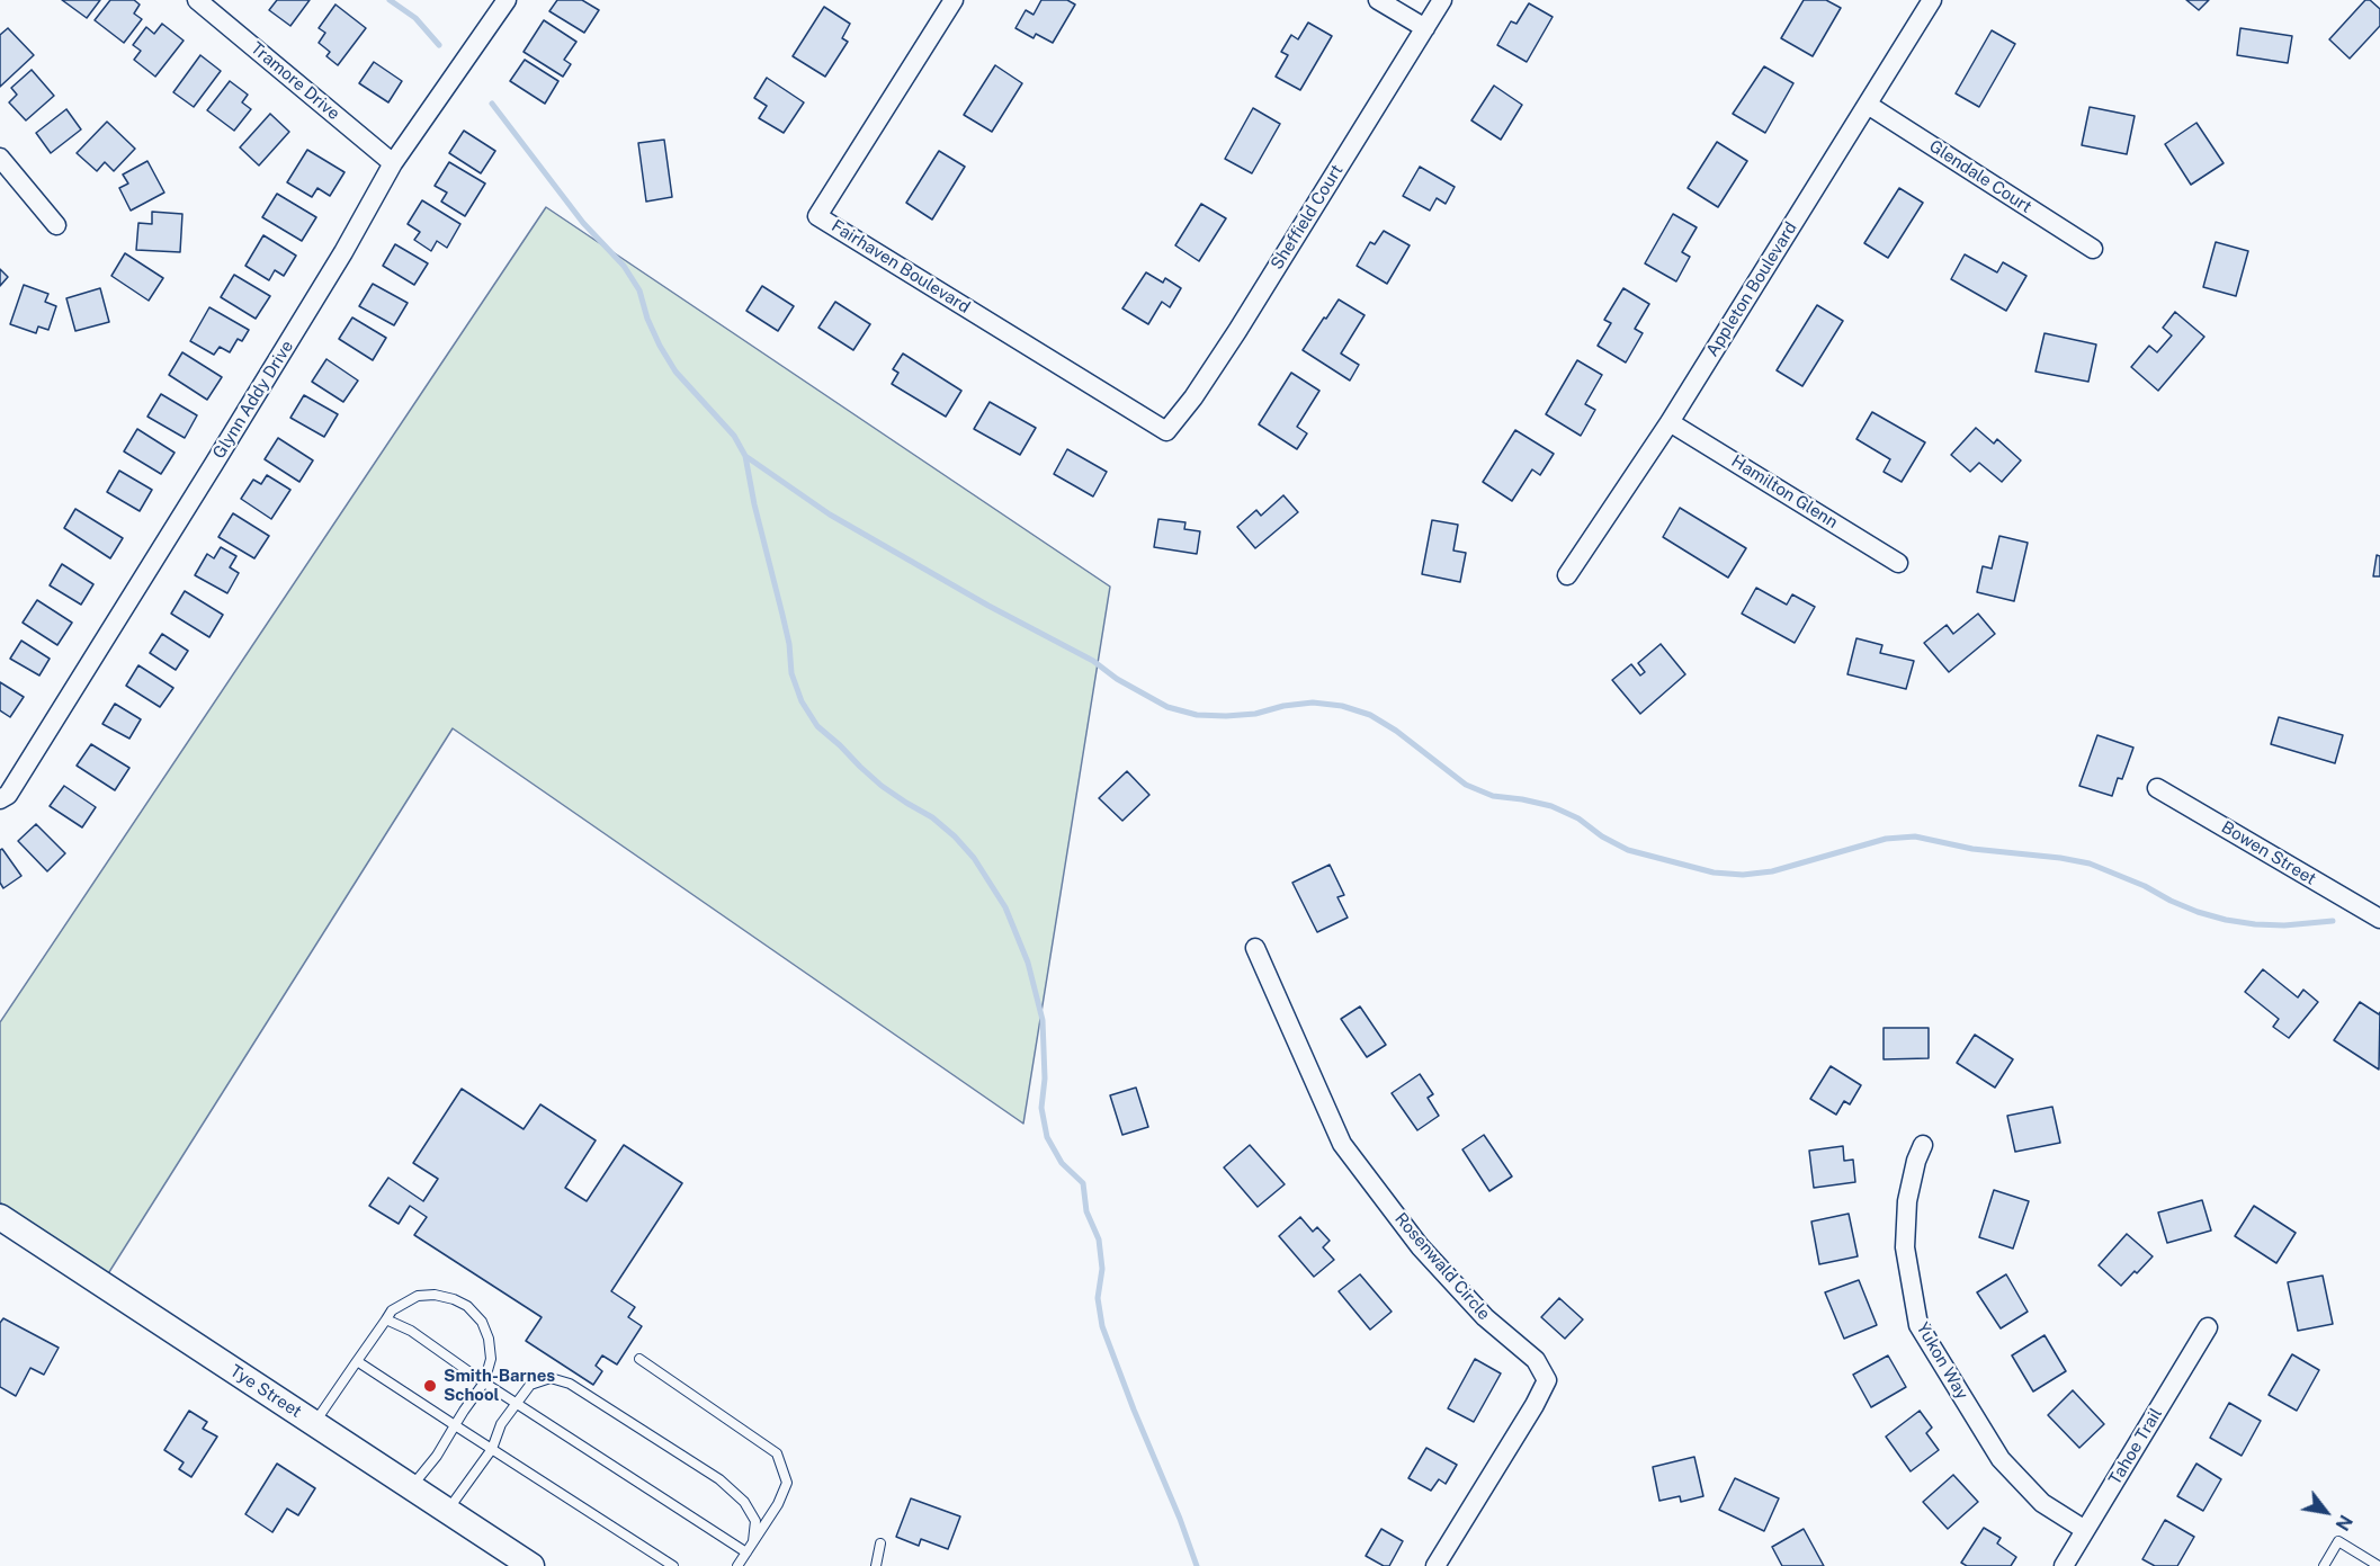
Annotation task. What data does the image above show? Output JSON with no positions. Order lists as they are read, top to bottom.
{
  "streets": {
    "street": [
      "Tramore Drive",
      "Glendale Court",
      "Sheffield Court",
      "Fairhaven Boulevard",
      "Appleton Boulevard",
      "Glynn Addy Drive",
      "Hamilton Glenn",
      "Bowen Street",
      "Rosenwald Circle",
      "Yukon Way",
      "Tye Street",
      "Tahoe Trail"
    ]
  },
  "crossings": [
    ["Tramore Drive", "Glynn Addy Drive"],
    ["Glendale Court", "Appleton Boulevard"],
    ["Sheffield Court", "Fairhaven Boulevard"],
    ["Appleton Boulevard", "Hamilton Glenn"],
    ["Yukon Way", "Tahoe Trail"]
  ],
  "places": ["Smith-Barnes School"],
  "north": "bottom right"
}
